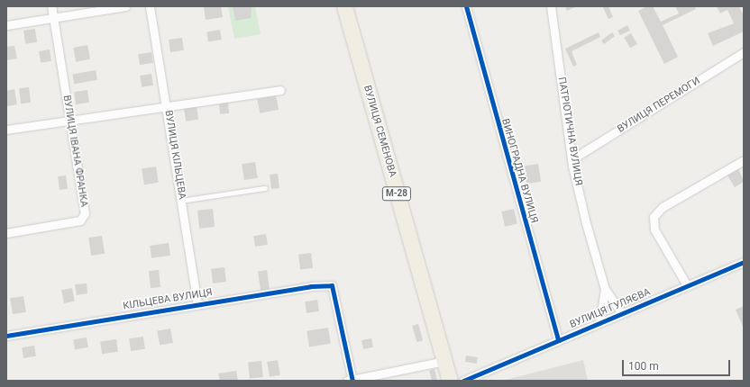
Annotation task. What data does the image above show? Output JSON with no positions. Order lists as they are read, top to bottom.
{
  "streets": {
    "highway": ["ВУЛИЦЯ СЕМЕНОВА", "М-28"],
    "street": [
      "ВУЛИЦЯ ПЕРЕМОГИ",
      "ПАТРІОТИЧНА ВУЛИЦЯ",
      "ВУЛИЦЯ ІВАНА ФРАНКА",
      "ВУЛИЦЯ КІЛЬЦЕВА",
      "ВИНОГРАДНА ВУЛИЦЯ",
      "КІЛЬЦЕВА ВУЛИЦЯ",
      "ВУЛИЦЯ ГУЛЯЄВА"
    ]
  },
  "crossings": [
    ["ВУЛИЦЯ ПЕРЕМОГИ", "ПАТРІОТИЧНА ВУЛИЦЯ"],
    ["ПАТРІОТИЧНА ВУЛИЦЯ", "ВУЛИЦЯ ГУЛЯЄВА"],
    ["ВУЛИЦЯ КІЛЬЦЕВА", "КІЛЬЦЕВА ВУЛИЦЯ"],
    ["ВИНОГРАДНА ВУЛИЦЯ", "ВУЛИЦЯ ГУЛЯЄВА"]
  ],
  "scale_bar": "100 m"
}
